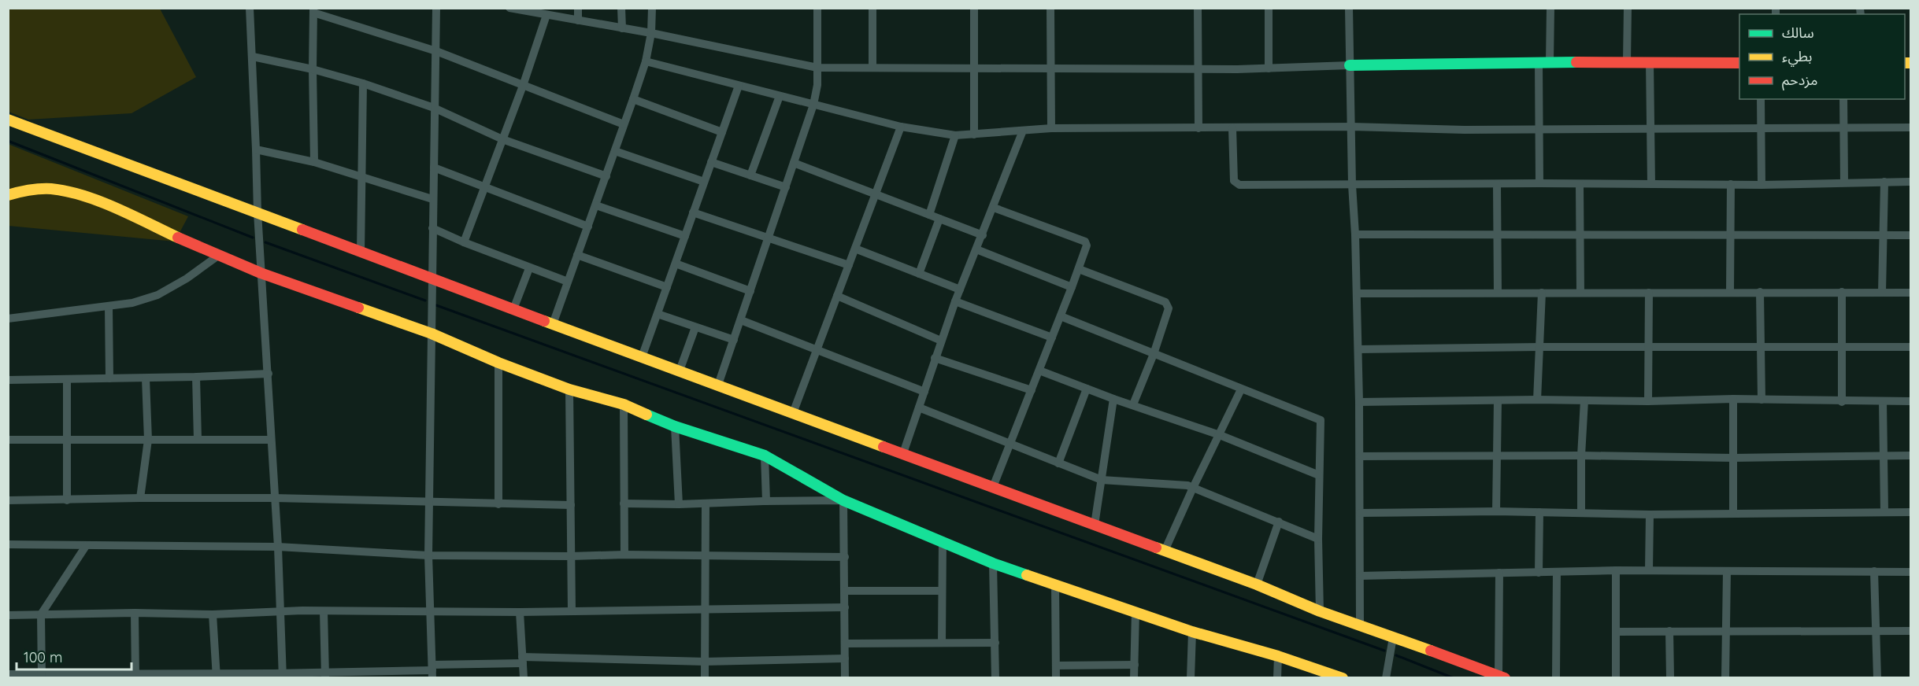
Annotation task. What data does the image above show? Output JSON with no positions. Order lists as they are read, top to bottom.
{
  "legend": ["سالك", "بطيء", "مزدحم"],
  "scale_bar": "100 m"
}
